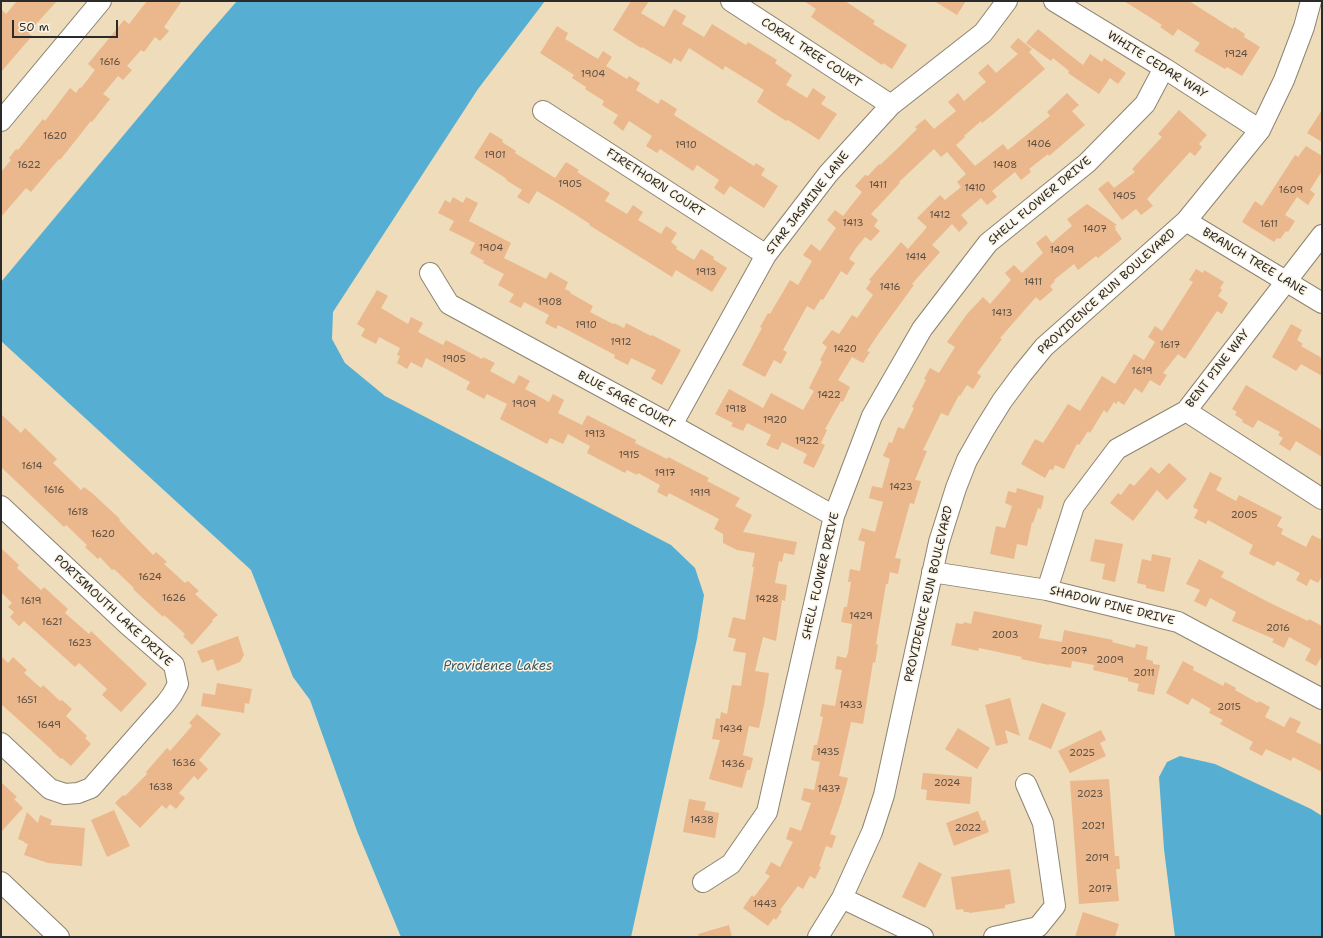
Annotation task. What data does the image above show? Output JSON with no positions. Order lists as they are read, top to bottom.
{
  "streets": {
    "street": [
      "CORAL TREE COURT",
      "WHITE CEDAR WAY",
      "FIRETHORN COURT",
      "SHELL FLOWER DRIVE",
      "STAR JASMINE LANE",
      "BRANCH TREE LANE",
      "PROVIDENCE RUN BOULEVARD",
      "BENT PINE WAY",
      "BLUE SAGE COURT",
      "SHADOW PINE DRIVE",
      "PORTSMOUTH LAKE DRIVE"
    ]
  },
  "crossings": [
    ["CORAL TREE COURT", "STAR JASMINE LANE"],
    ["WHITE CEDAR WAY", "SHELL FLOWER DRIVE"],
    ["WHITE CEDAR WAY", "PROVIDENCE RUN BOULEVARD"],
    ["FIRETHORN COURT", "STAR JASMINE LANE"],
    ["SHELL FLOWER DRIVE", "BLUE SAGE COURT"],
    ["STAR JASMINE LANE", "BLUE SAGE COURT"],
    ["BRANCH TREE LANE", "PROVIDENCE RUN BOULEVARD"],
    ["BRANCH TREE LANE", "BENT PINE WAY"],
    ["PROVIDENCE RUN BOULEVARD", "SHADOW PINE DRIVE"],
    ["BENT PINE WAY", "SHADOW PINE DRIVE"]
  ],
  "water": ["Providence Lakes"],
  "house_numbers": [
    "1924",
    "1616",
    "1904",
    "1620",
    "1406",
    "1910",
    "1901",
    "1622",
    "1408",
    "1905",
    "1411",
    "1410",
    "1609",
    "1405",
    "1412",
    "1413",
    "1611",
    "1407",
    "1904",
    "1409",
    "1414",
    "1913",
    "1411",
    "1416",
    "1908",
    "1413",
    "1910",
    "1912",
    "1617",
    "1420",
    "1905",
    "1619",
    "1422",
    "1909",
    "1918",
    "1920",
    "1913",
    "1922",
    "1915",
    "1614",
    "1917",
    "1423",
    "1616",
    "1919",
    "1618",
    "2005",
    "1620",
    "1624",
    "1626",
    "1428",
    "1619",
    "1429",
    "1621",
    "2016",
    "2003",
    "1623",
    "2007",
    "2009",
    "2011",
    "1651",
    "1433",
    "2015",
    "1649",
    "1434",
    "1435",
    "2025",
    "1636",
    "1436",
    "2024",
    "1638",
    "1437",
    "2023",
    "1438",
    "2021",
    "2022",
    "2019",
    "2017",
    "1443"
  ],
  "scale_bar": "50 m"
}
